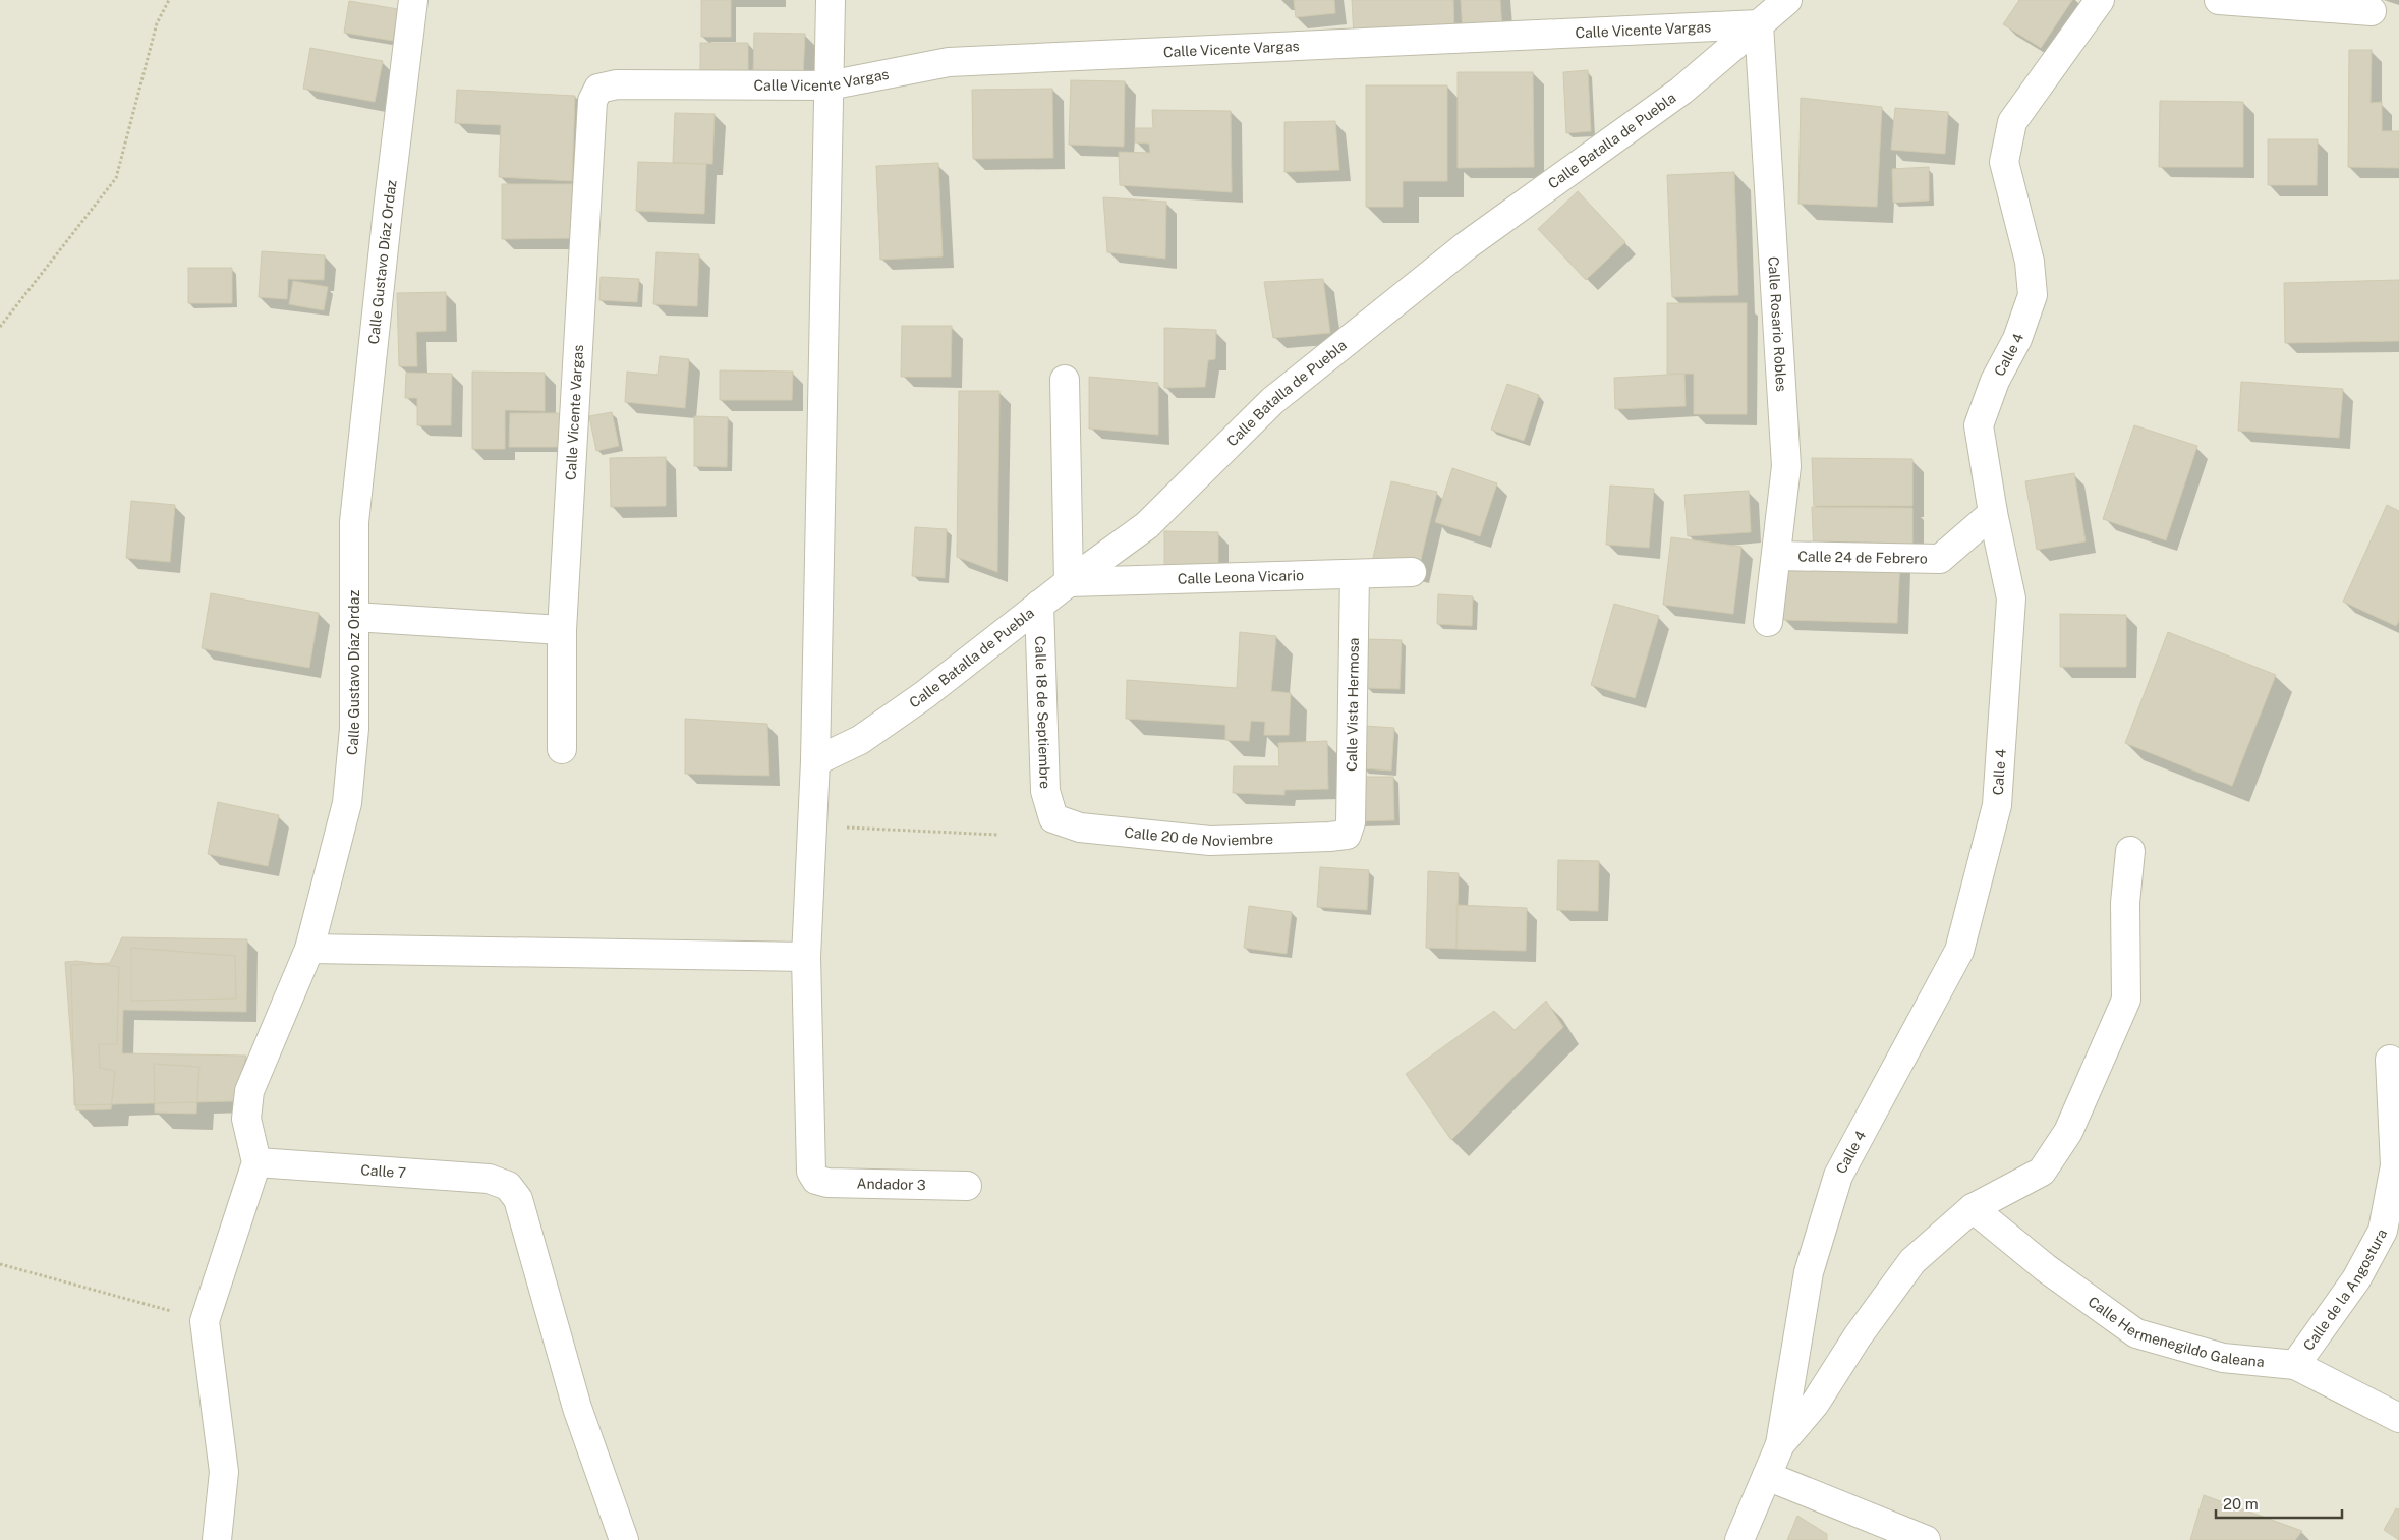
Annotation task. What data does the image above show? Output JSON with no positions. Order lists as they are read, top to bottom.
{
  "streets": {
    "street": [
      "Calle Vicente Vargas",
      "Calle Batalla de Puebla",
      "Calle Gustavo Díaz Ordaz",
      "Calle Rosario Robles",
      "Calle 4",
      "Calle 24 de Febrero",
      "Calle Leona Vicario",
      "Calle Vista Hermosa",
      "Calle 18 de Septiembre",
      "Calle 20 de Noviembre",
      "Calle 7",
      "Andador 3",
      "Calle de la Angostura",
      "Calle Hermenegildo Galeana"
    ]
  },
  "crossings": [
    ["Calle Vicente Vargas", "Calle Batalla de Puebla"],
    ["Calle Vicente Vargas", "Calle Rosario Robles"],
    ["Calle Batalla de Puebla", "Calle Rosario Robles"],
    ["Calle Batalla de Puebla", "Calle Leona Vicario"],
    ["Calle Batalla de Puebla", "Calle 18 de Septiembre"],
    ["Calle Gustavo Díaz Ordaz", "Calle 7"],
    ["Calle Rosario Robles", "Calle 24 de Febrero"],
    ["Calle 4", "Calle 24 de Febrero"],
    ["Calle Leona Vicario", "Calle Vista Hermosa"],
    ["Calle Vista Hermosa", "Calle 20 de Noviembre"],
    ["Calle 18 de Septiembre", "Calle 20 de Noviembre"],
    ["Calle de la Angostura", "Calle Hermenegildo Galeana"]
  ],
  "scale_bar": "20 m"
}
